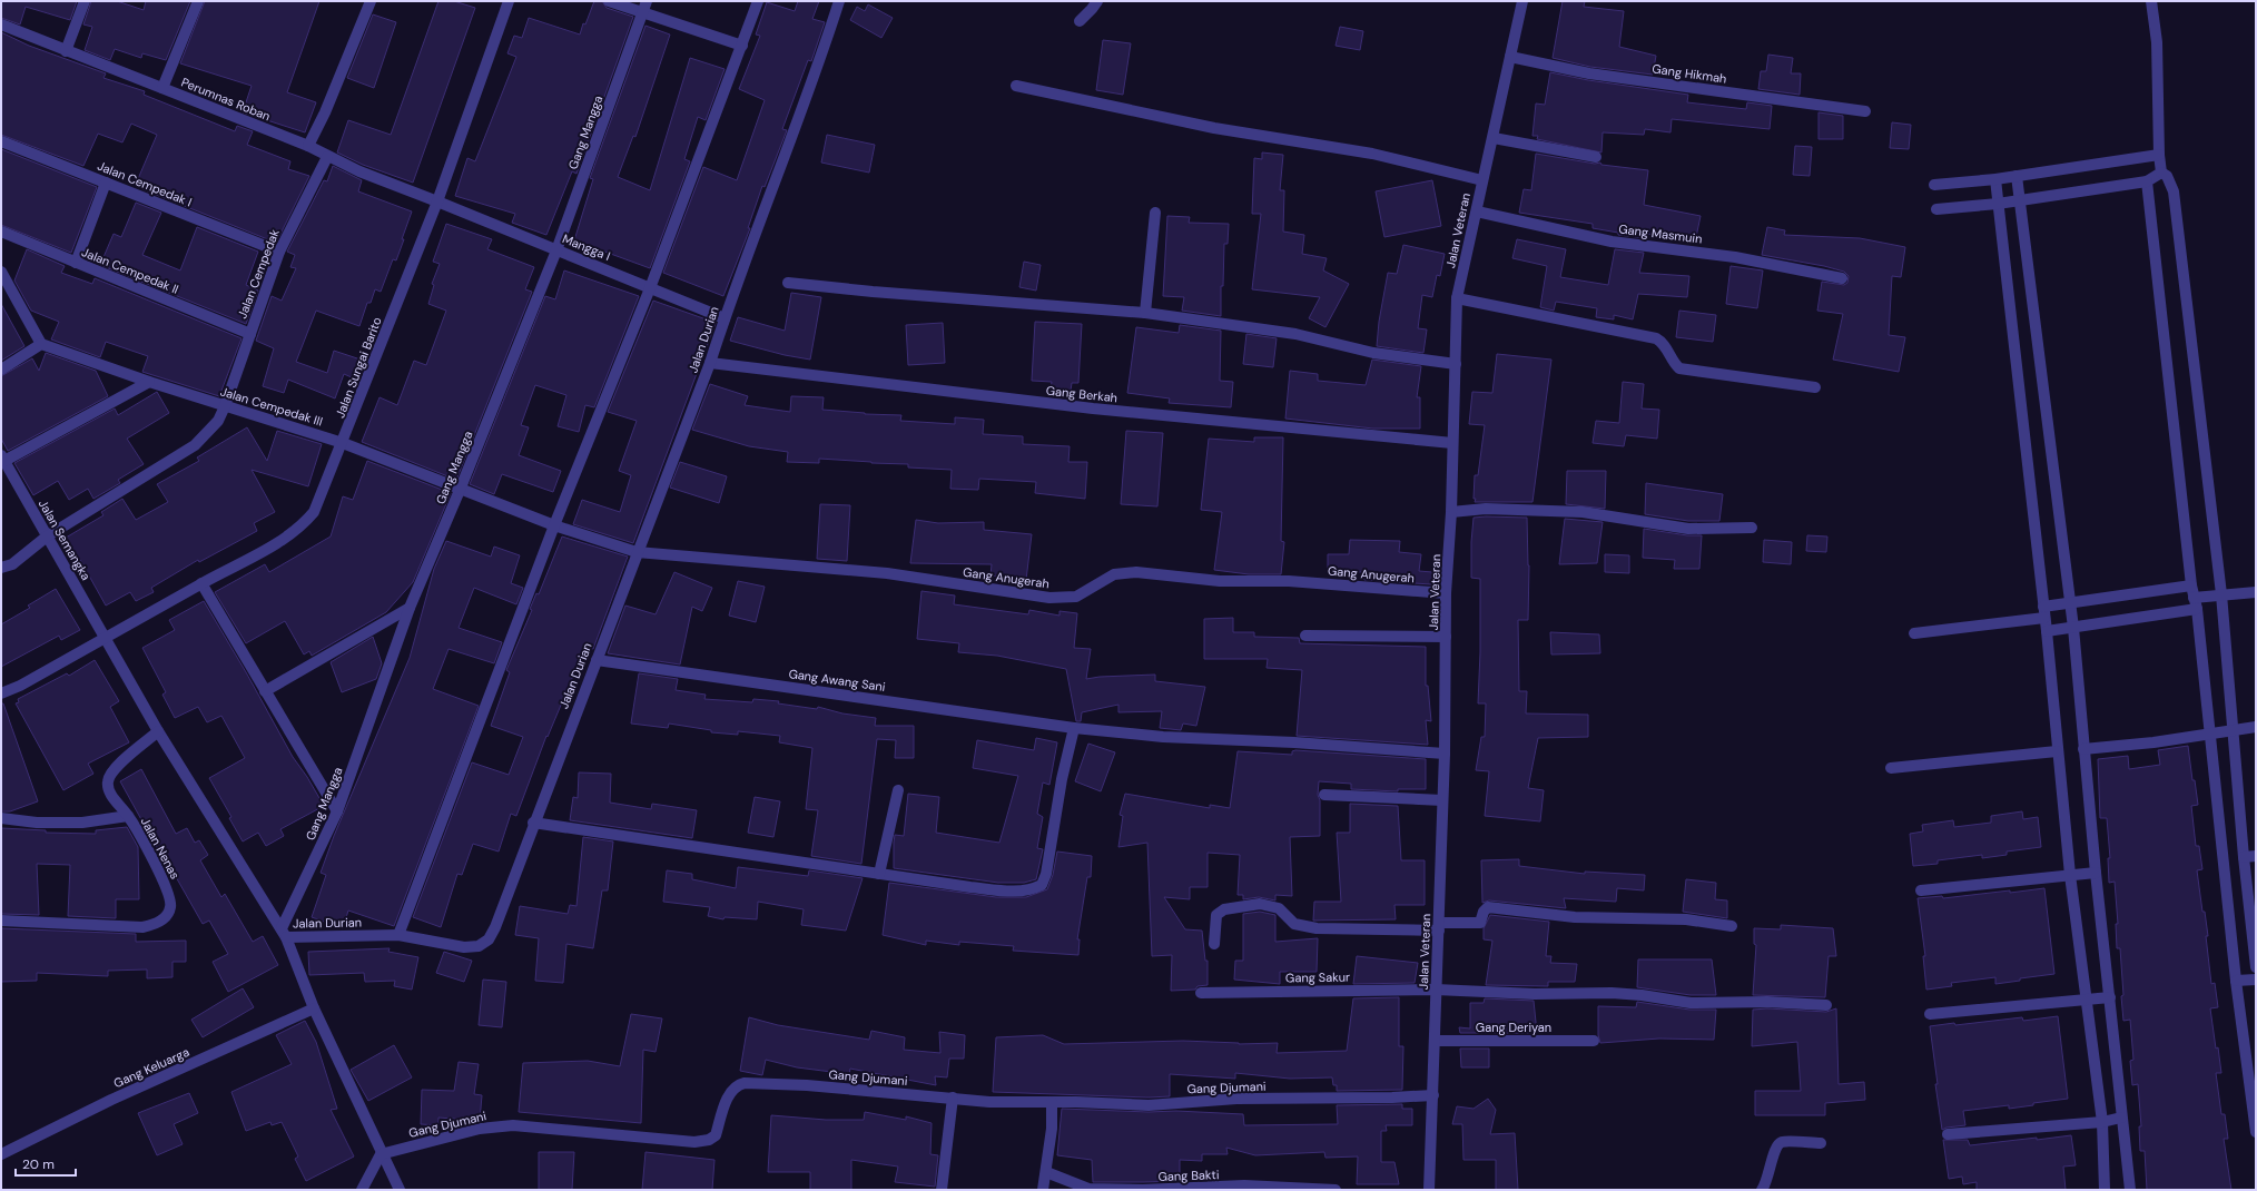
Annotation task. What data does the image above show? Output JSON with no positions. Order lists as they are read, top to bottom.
{
  "streets": {
    "street": [
      "Gang Hikmah",
      "Perumnas Roban",
      "Gang Mangga",
      "Jalan Cempedak I",
      "Jalan Veteran",
      "Gang Masmuin",
      "Mangga I",
      "Jalan Cempedak II",
      "Jalan Cempedak",
      "Jalan Durian",
      "Jalan Sungai Barito",
      "Gang Berkah",
      "Jalan Cempedak III",
      "Jalan Semangka",
      "Gang Anugerah",
      "Gang Awang Sani",
      "Jalan Nenas",
      "Gang Sakur",
      "Gang Deriyan",
      "Gang Keluarga",
      "Gang Djumani",
      "Gang Bakti"
    ]
  },
  "crossings": [
    ["Gang Hikmah", "Jalan Veteran"],
    ["Perumnas Roban", "Mangga I"],
    ["Perumnas Roban", "Jalan Cempedak"],
    ["Perumnas Roban", "Jalan Sungai Barito"],
    ["Gang Mangga", "Mangga I"],
    ["Gang Mangga", "Jalan Durian"],
    ["Gang Mangga", "Jalan Cempedak III"],
    ["Jalan Cempedak I", "Jalan Cempedak"],
    ["Jalan Veteran", "Gang Masmuin"],
    ["Jalan Veteran", "Gang Berkah"],
    ["Jalan Veteran", "Gang Anugerah"],
    ["Jalan Veteran", "Gang Awang Sani"],
    ["Jalan Veteran", "Gang Sakur"],
    ["Jalan Veteran", "Gang Deriyan"],
    ["Jalan Veteran", "Gang Djumani"],
    ["Mangga I", "Jalan Durian"],
    ["Mangga I", "Jalan Sungai Barito"],
    ["Jalan Cempedak II", "Jalan Cempedak"],
    ["Jalan Cempedak", "Jalan Cempedak III"],
    ["Jalan Cempedak", "Jalan Semangka"],
    ["Jalan Durian", "Gang Berkah"],
    ["Jalan Durian", "Jalan Cempedak III"],
    ["Jalan Durian", "Gang Anugerah"],
    ["Jalan Durian", "Gang Awang Sani"],
    ["Jalan Durian", "Jalan Nenas"],
    ["Jalan Sungai Barito", "Jalan Cempedak III"],
    ["Jalan Sungai Barito", "Jalan Semangka"],
    ["Jalan Cempedak III", "Gang Anugerah"]
  ],
  "scale_bar": "20 m"
}
